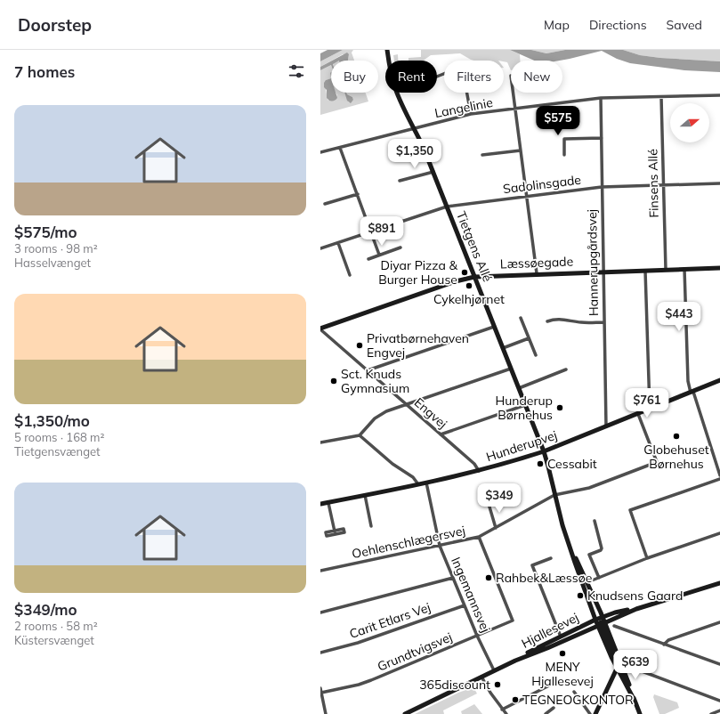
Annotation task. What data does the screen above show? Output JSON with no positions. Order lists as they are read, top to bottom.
{
  "streets": {
    "main road": [
      "Tietgens Allé",
      "Læssøegade",
      "Hunderupvej",
      "Hjallesevej"
    ],
    "street": [
      "Langelinie",
      "Finsens Allé",
      "Sadolinsgade",
      "Hannerupgårdsvej",
      "Engvej",
      "Oehlenschlægersvej",
      "Ingemannsvej",
      "Carit Etlars Vej",
      "Grundtvigsvej"
    ]
  },
  "crossings": [
    ["Langelinie", "Finsens Allé"],
    ["Langelinie", "Tietgens Allé"],
    ["Langelinie", "Hannerupgårdsvej"],
    ["Finsens Allé", "Sadolinsgade"],
    ["Finsens Allé", "Læssøegade"],
    ["Sadolinsgade", "Tietgens Allé"],
    ["Sadolinsgade", "Hannerupgårdsvej"],
    ["Tietgens Allé", "Læssøegade"],
    ["Tietgens Allé", "Hunderupvej"],
    ["Tietgens Allé", "Oehlenschlægersvej"],
    ["Læssøegade", "Hannerupgårdsvej"],
    ["Læssøegade", "Engvej"],
    ["Hannerupgårdsvej", "Hunderupvej"],
    ["Engvej", "Hunderupvej"],
    ["Hunderupvej", "Oehlenschlægersvej"],
    ["Hunderupvej", "Ingemannsvej"],
    ["Oehlenschlægersvej", "Ingemannsvej"],
    ["Oehlenschlægersvej", "Grundtvigsvej"],
    ["Ingemannsvej", "Carit Etlars Vej"],
    ["Ingemannsvej", "Hjallesevej"],
    ["Ingemannsvej", "Grundtvigsvej"]
  ],
  "places": [
    "Diyar Pizza & Burger House",
    "Cykelhjørnet",
    "Privatbørnehaven Engvej",
    "Sct. Knuds Gymnasium",
    "Hunderup Børnehus",
    "Globehuset Børnehus",
    "Cessabit",
    "Rahbek&Læssøe",
    "Knudsens Gaard",
    "MENY Hjallesevej",
    "365discount",
    "TEGNEOGKONTOR"
  ],
  "north": "right",
  "page": {
    "header": "Doorstep",
    "nav": ["Map", "Directions", "Saved"],
    "heading": "7 homes",
    "chip": [
      "Buy",
      "Rent",
      "Filters",
      "New"
    ],
    "list": [
      {
        "name": "$575/mo",
        "note": "3 rooms · 98 m² · Hasselvænget"
      },
      {
        "name": "$1,350/mo",
        "note": "5 rooms · 168 m² · Tietgensvænget"
      },
      {
        "name": "$349/mo",
        "note": "2 rooms · 58 m² · Küstersvænget"
      }
    ],
    "price": [
      "$575",
      "$1,350",
      "$891",
      "$443",
      "$761",
      "$349",
      "$639"
    ]
  }
}
